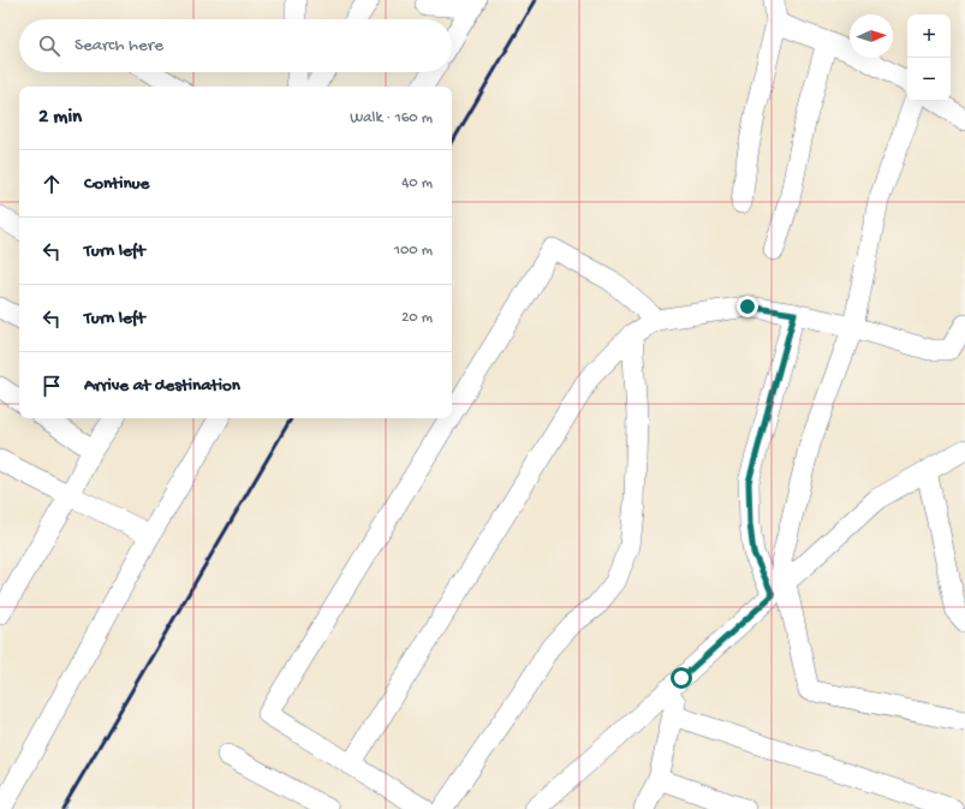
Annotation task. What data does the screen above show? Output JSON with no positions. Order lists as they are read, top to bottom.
{
  "north": "right",
  "page": {
    "map_buttons": ["+", "−"],
    "search": "Search here",
    "heading": ["2 min", "Walk · 160 m"],
    "list": [
      ["Continue", "40 m"],
      ["Turn left", "100 m"],
      ["Turn left", "20 m"],
      "Arrive at destination"
    ]
  }
}
